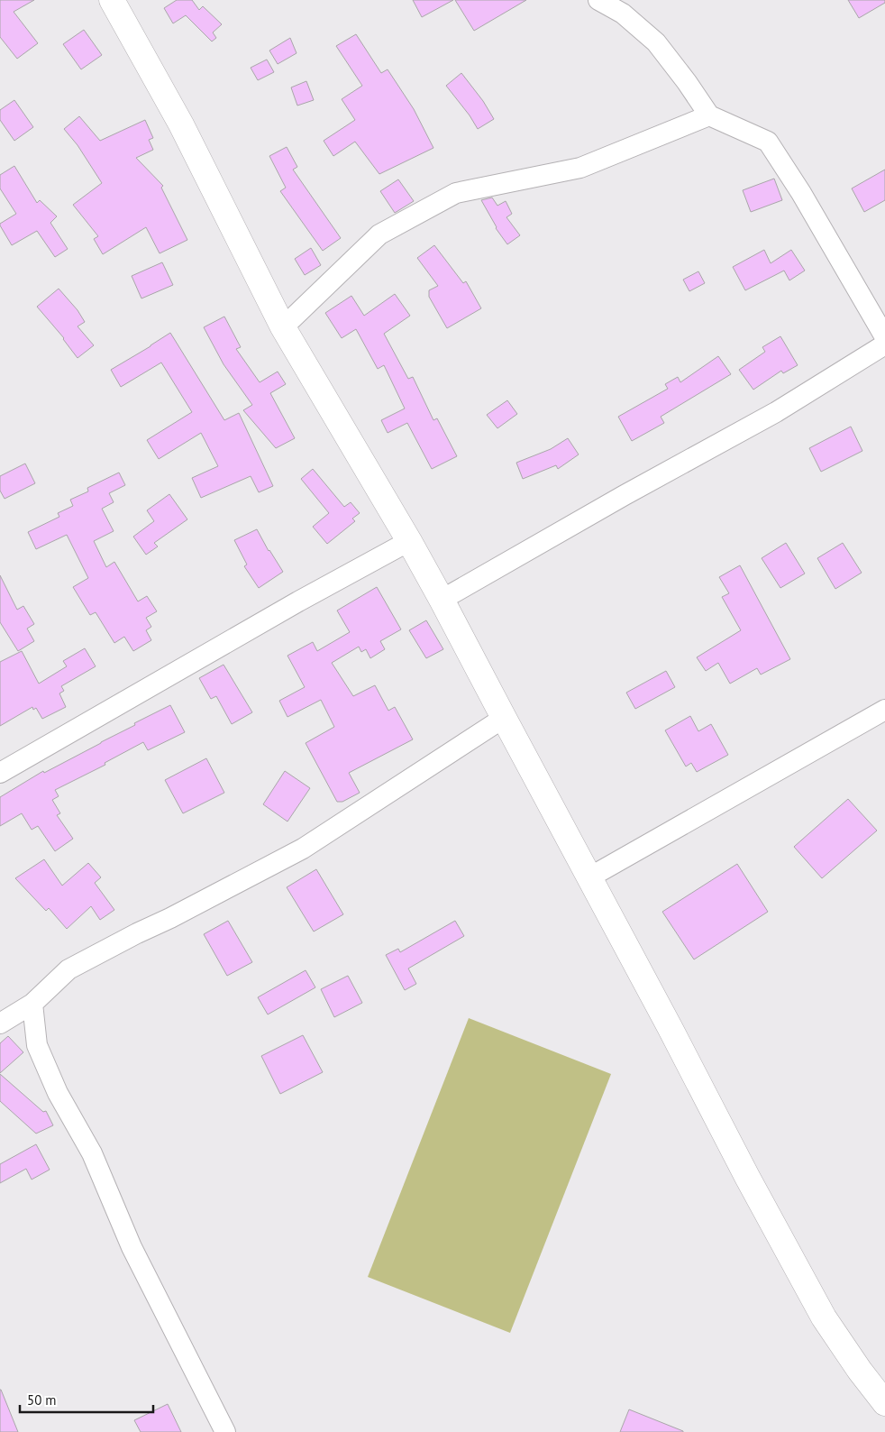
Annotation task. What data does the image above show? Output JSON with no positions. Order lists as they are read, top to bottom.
{
  "scale_bar": "50 m"
}
